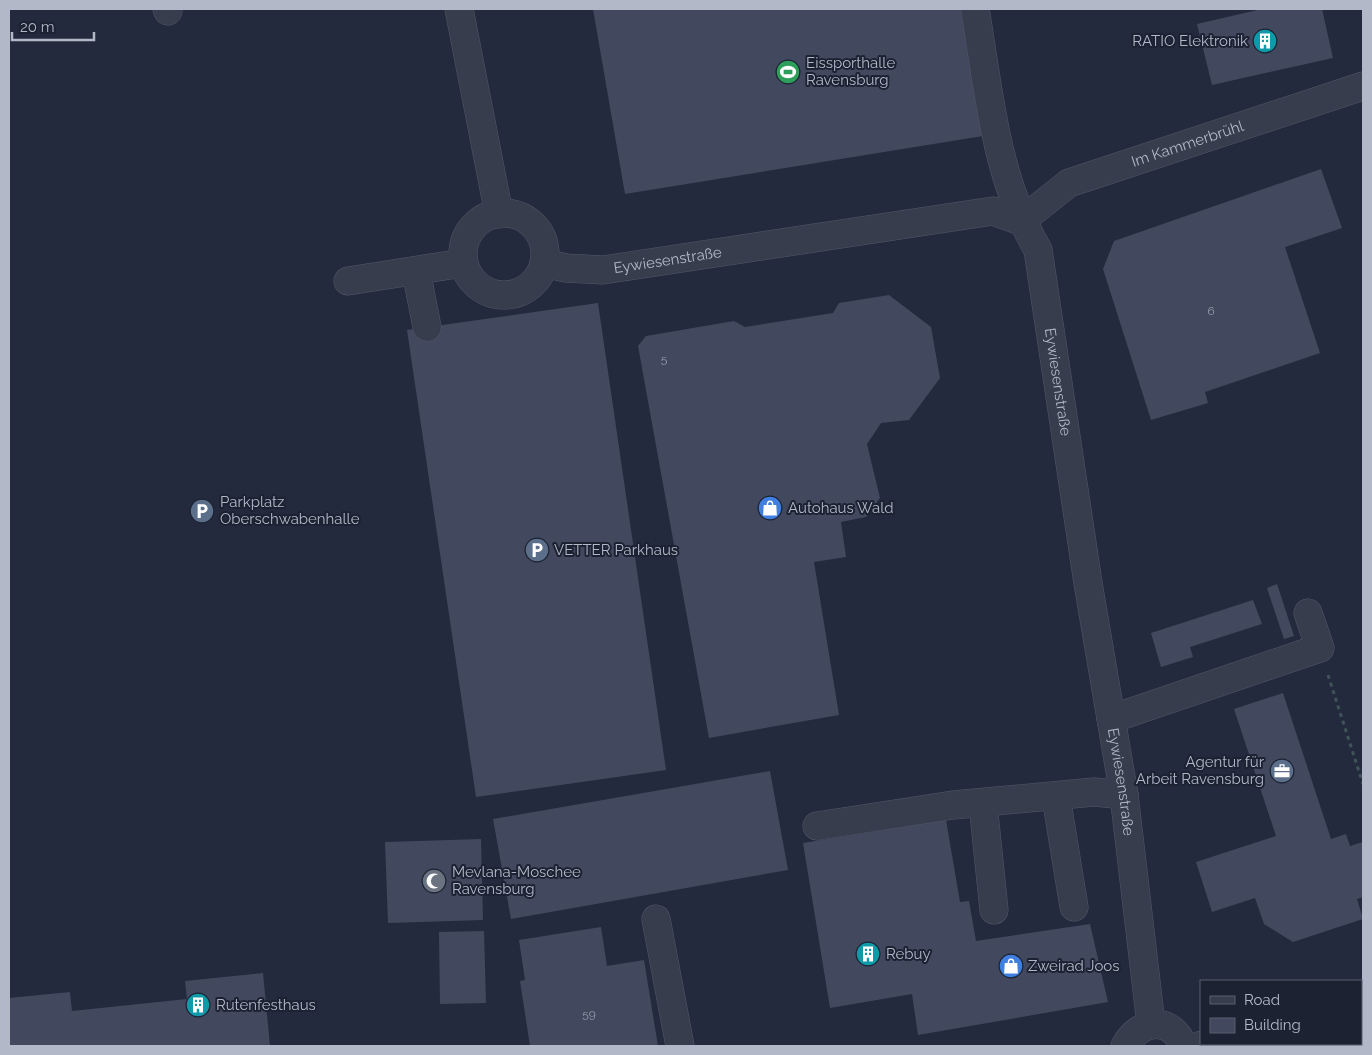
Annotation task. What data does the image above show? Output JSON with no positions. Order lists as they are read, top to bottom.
{
  "streets": {
    "street": ["Im Kammerbrühl", "Eywiesenstraße"]
  },
  "crossings": [
    ["Im Kammerbrühl", "Eywiesenstraße"]
  ],
  "places": {
    "building": ["RATIO Elektronik", "Rebuy", "Rutenfesthaus"],
    "sports": ["Eissporthalle Ravensburg"],
    "shop": ["Autohaus Wald", "Zweirad Joos"],
    "parking": ["Parkplatz Oberschwabenhalle", "VETTER Parkhaus"],
    "office": ["Agentur für Arbeit Ravensburg"],
    "mosque": ["Mevlana-Moschee Ravensburg"]
  },
  "house_numbers": ["6", "5", "59"],
  "legend": ["Road", "Building"],
  "scale_bar": "20 m"
}
